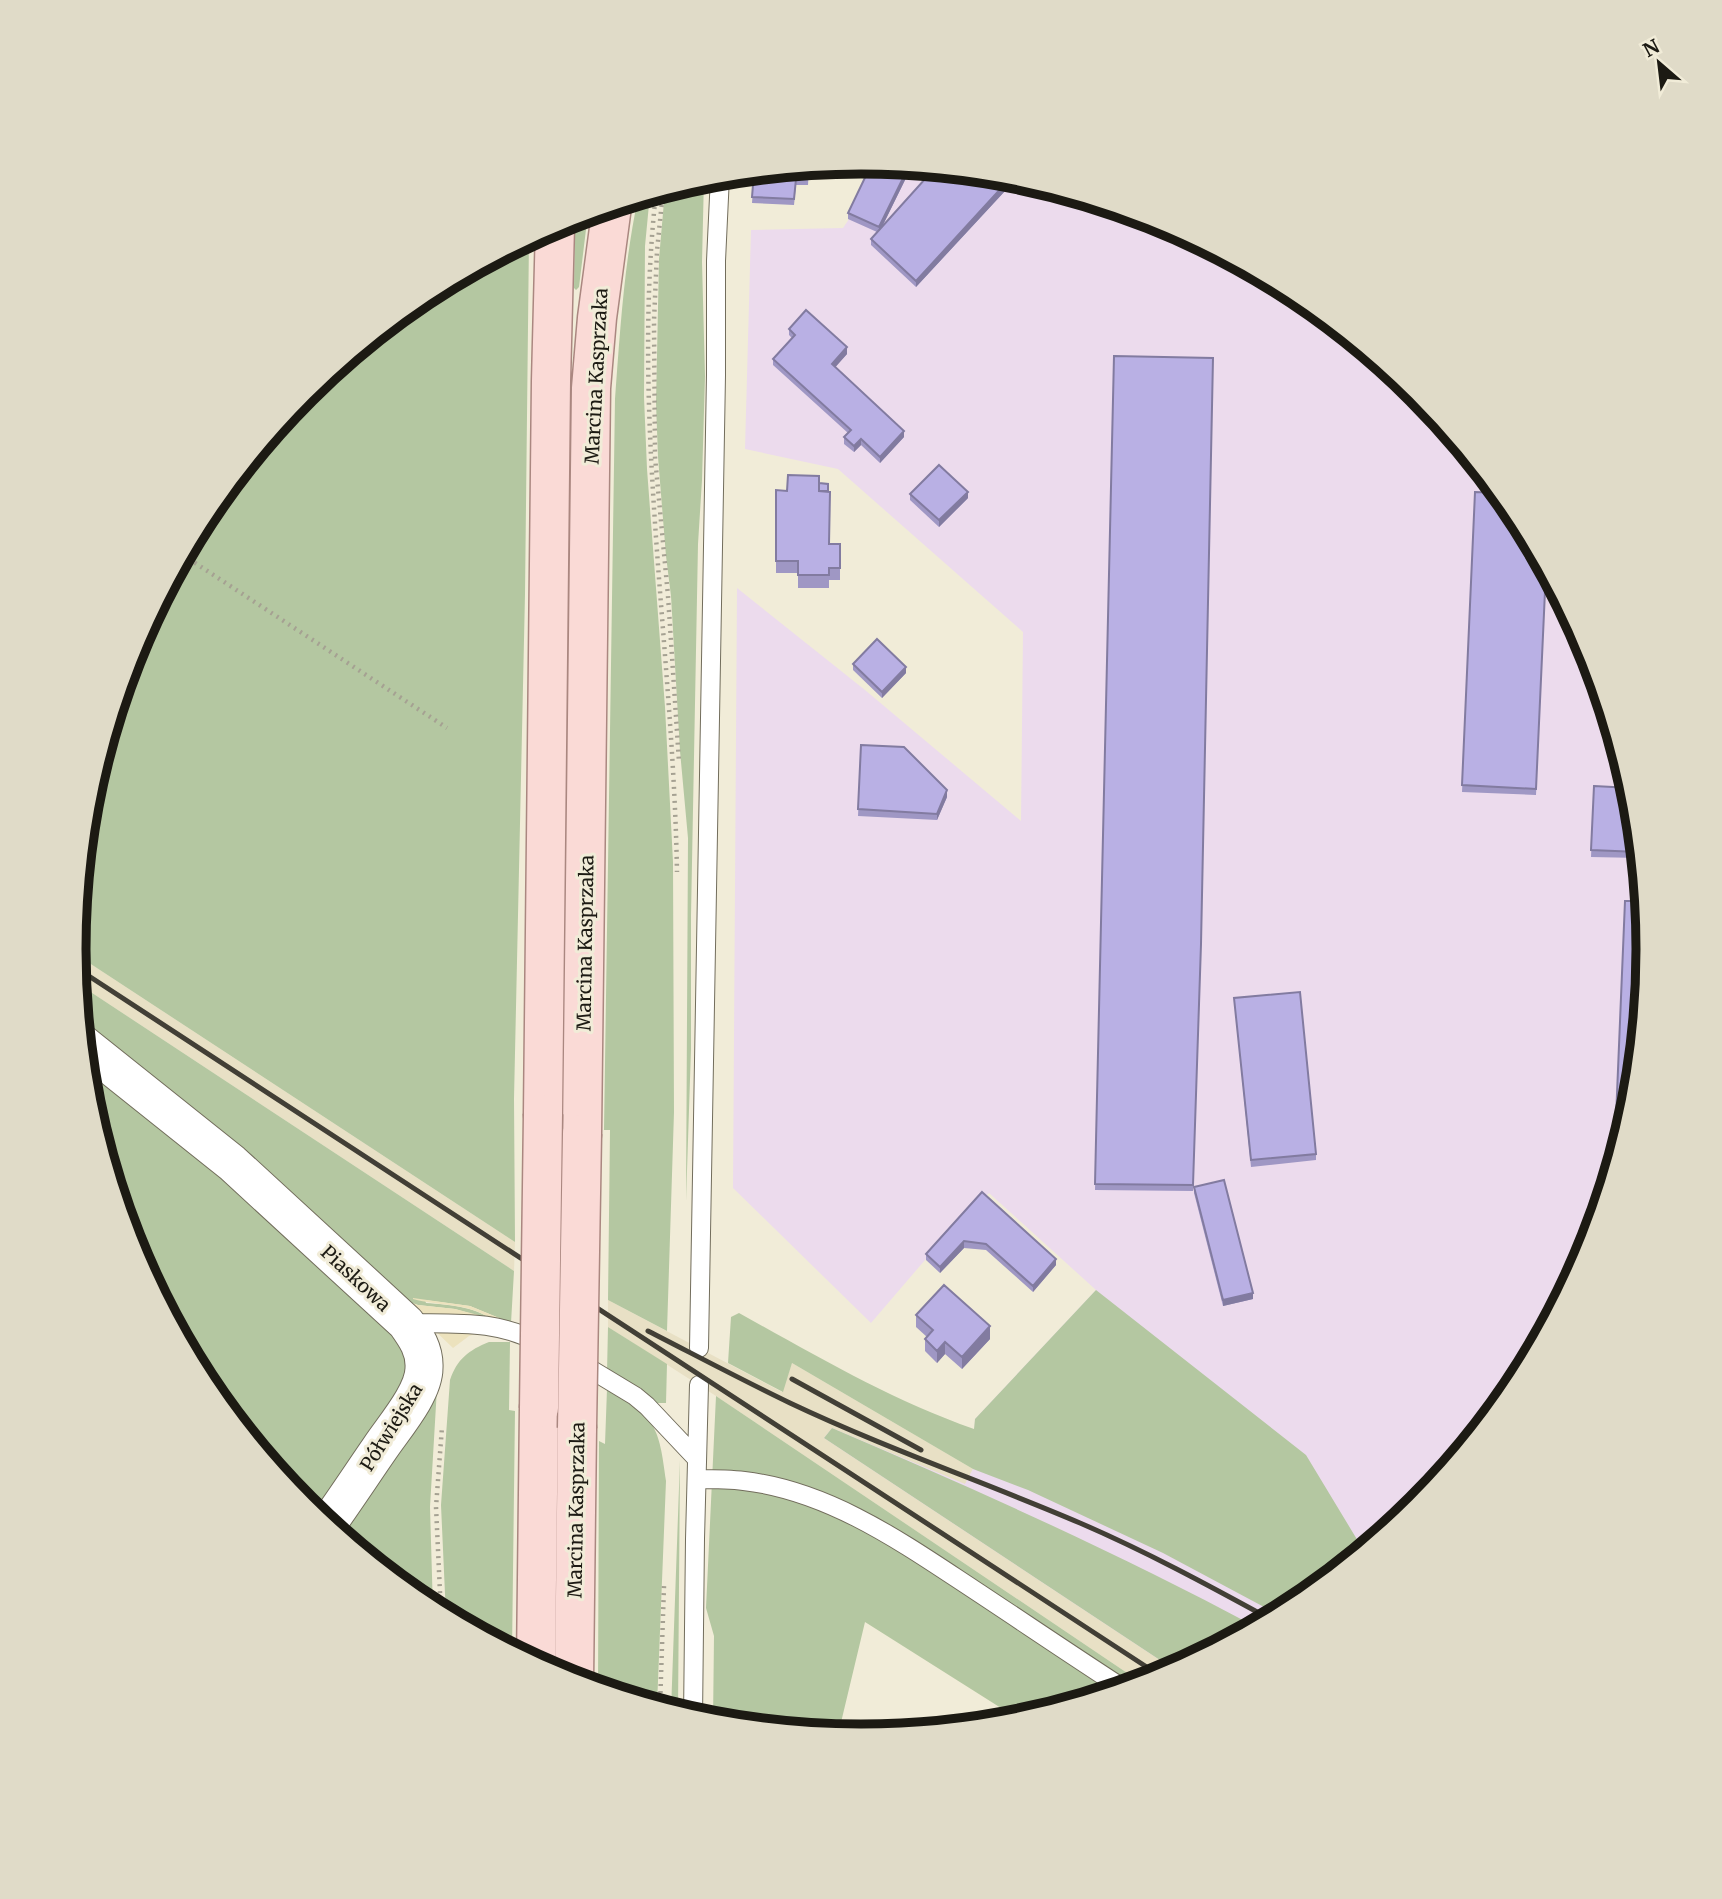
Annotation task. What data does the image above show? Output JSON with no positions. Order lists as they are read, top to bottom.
{
  "streets": {
    "main road": ["Marcina Kasprzaka"],
    "street": ["Piaskowa", "Półwiejska"]
  },
  "crossings": [
    ["Piaskowa", "Półwiejska"]
  ],
  "north": "top left"
}
